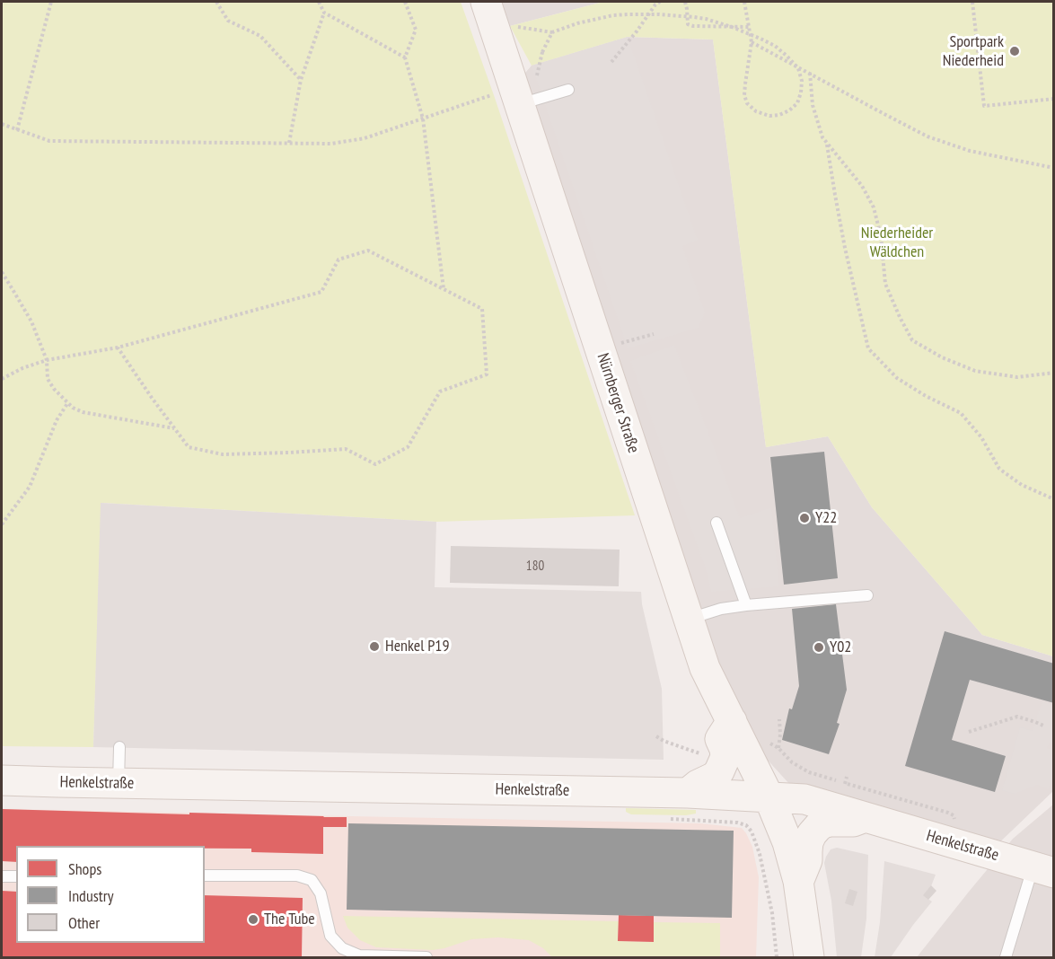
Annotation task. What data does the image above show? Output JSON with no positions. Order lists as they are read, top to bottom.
{
  "streets": {
    "street": ["Nürnberger Straße", "Henkelstraße"]
  },
  "crossings": [
    ["Nürnberger Straße", "Henkelstraße"]
  ],
  "parks": ["Niederheider Wäldchen"],
  "places": [
    "Sportpark Niederheid",
    "Y22",
    "Henkel P19",
    "Y02",
    "The Tube"
  ],
  "house_numbers": ["180"],
  "legend": ["Shops", "Industry", "Other"]
}
